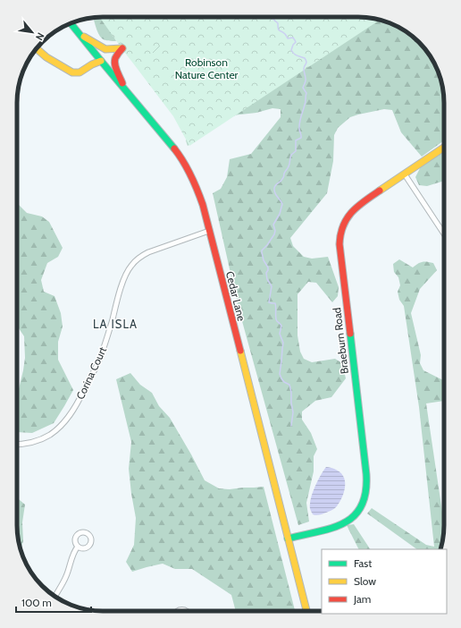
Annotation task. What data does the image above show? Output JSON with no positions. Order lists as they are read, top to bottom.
{
  "streets": {
    "main road": ["Cedar Lane", "Braeburn Road"],
    "street": ["Corina Court"]
  },
  "crossings": [
    ["Cedar Lane", "Braeburn Road"],
    ["Cedar Lane", "Corina Court"]
  ],
  "districts": ["LA ISLA"],
  "parks": ["Robinson Nature Center"],
  "legend": ["Fast", "Slow", "Jam"],
  "scale_bar": "100 m",
  "north": "bottom right"
}
